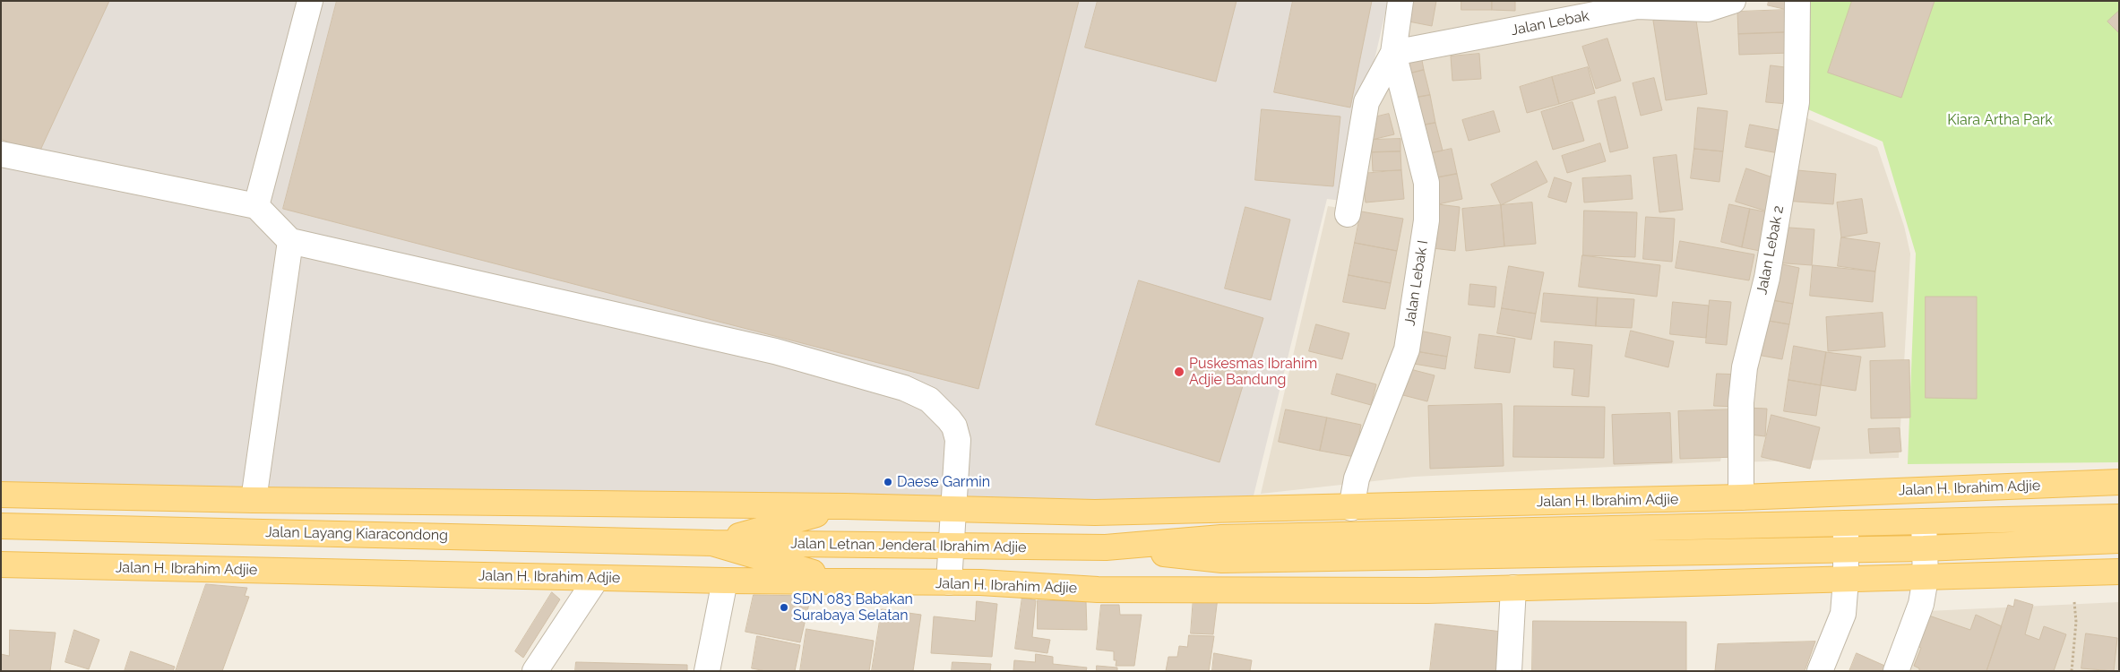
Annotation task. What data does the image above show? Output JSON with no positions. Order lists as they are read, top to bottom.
{
  "streets": {
    "main road": ["Jalan H. Ibrahim Adjie", "Jalan Layang Kiaracondong", "Jalan Letnan Jenderal Ibrahim Adjie"],
    "street": ["Jalan Lebak", "Jalan Lebak 2", "Jalan Lebak I"]
  },
  "crossings": [
    ["Jalan Lebak", "Jalan Lebak I"],
    ["Jalan Lebak 2", "Jalan H. Ibrahim Adjie"],
    ["Jalan Lebak I", "Jalan H. Ibrahim Adjie"],
    ["Jalan H. Ibrahim Adjie", "Jalan Layang Kiaracondong"],
    ["Jalan H. Ibrahim Adjie", "Jalan Letnan Jenderal Ibrahim Adjie"],
    ["Jalan Layang Kiaracondong", "Jalan Letnan Jenderal Ibrahim Adjie"]
  ],
  "parks": ["Kiara Artha Park"],
  "places": ["Puskesmas Ibrahim Adjie Bandung", "Daese Garmin", "SDN 083 Babakan Surabaya Selatan"]
}
